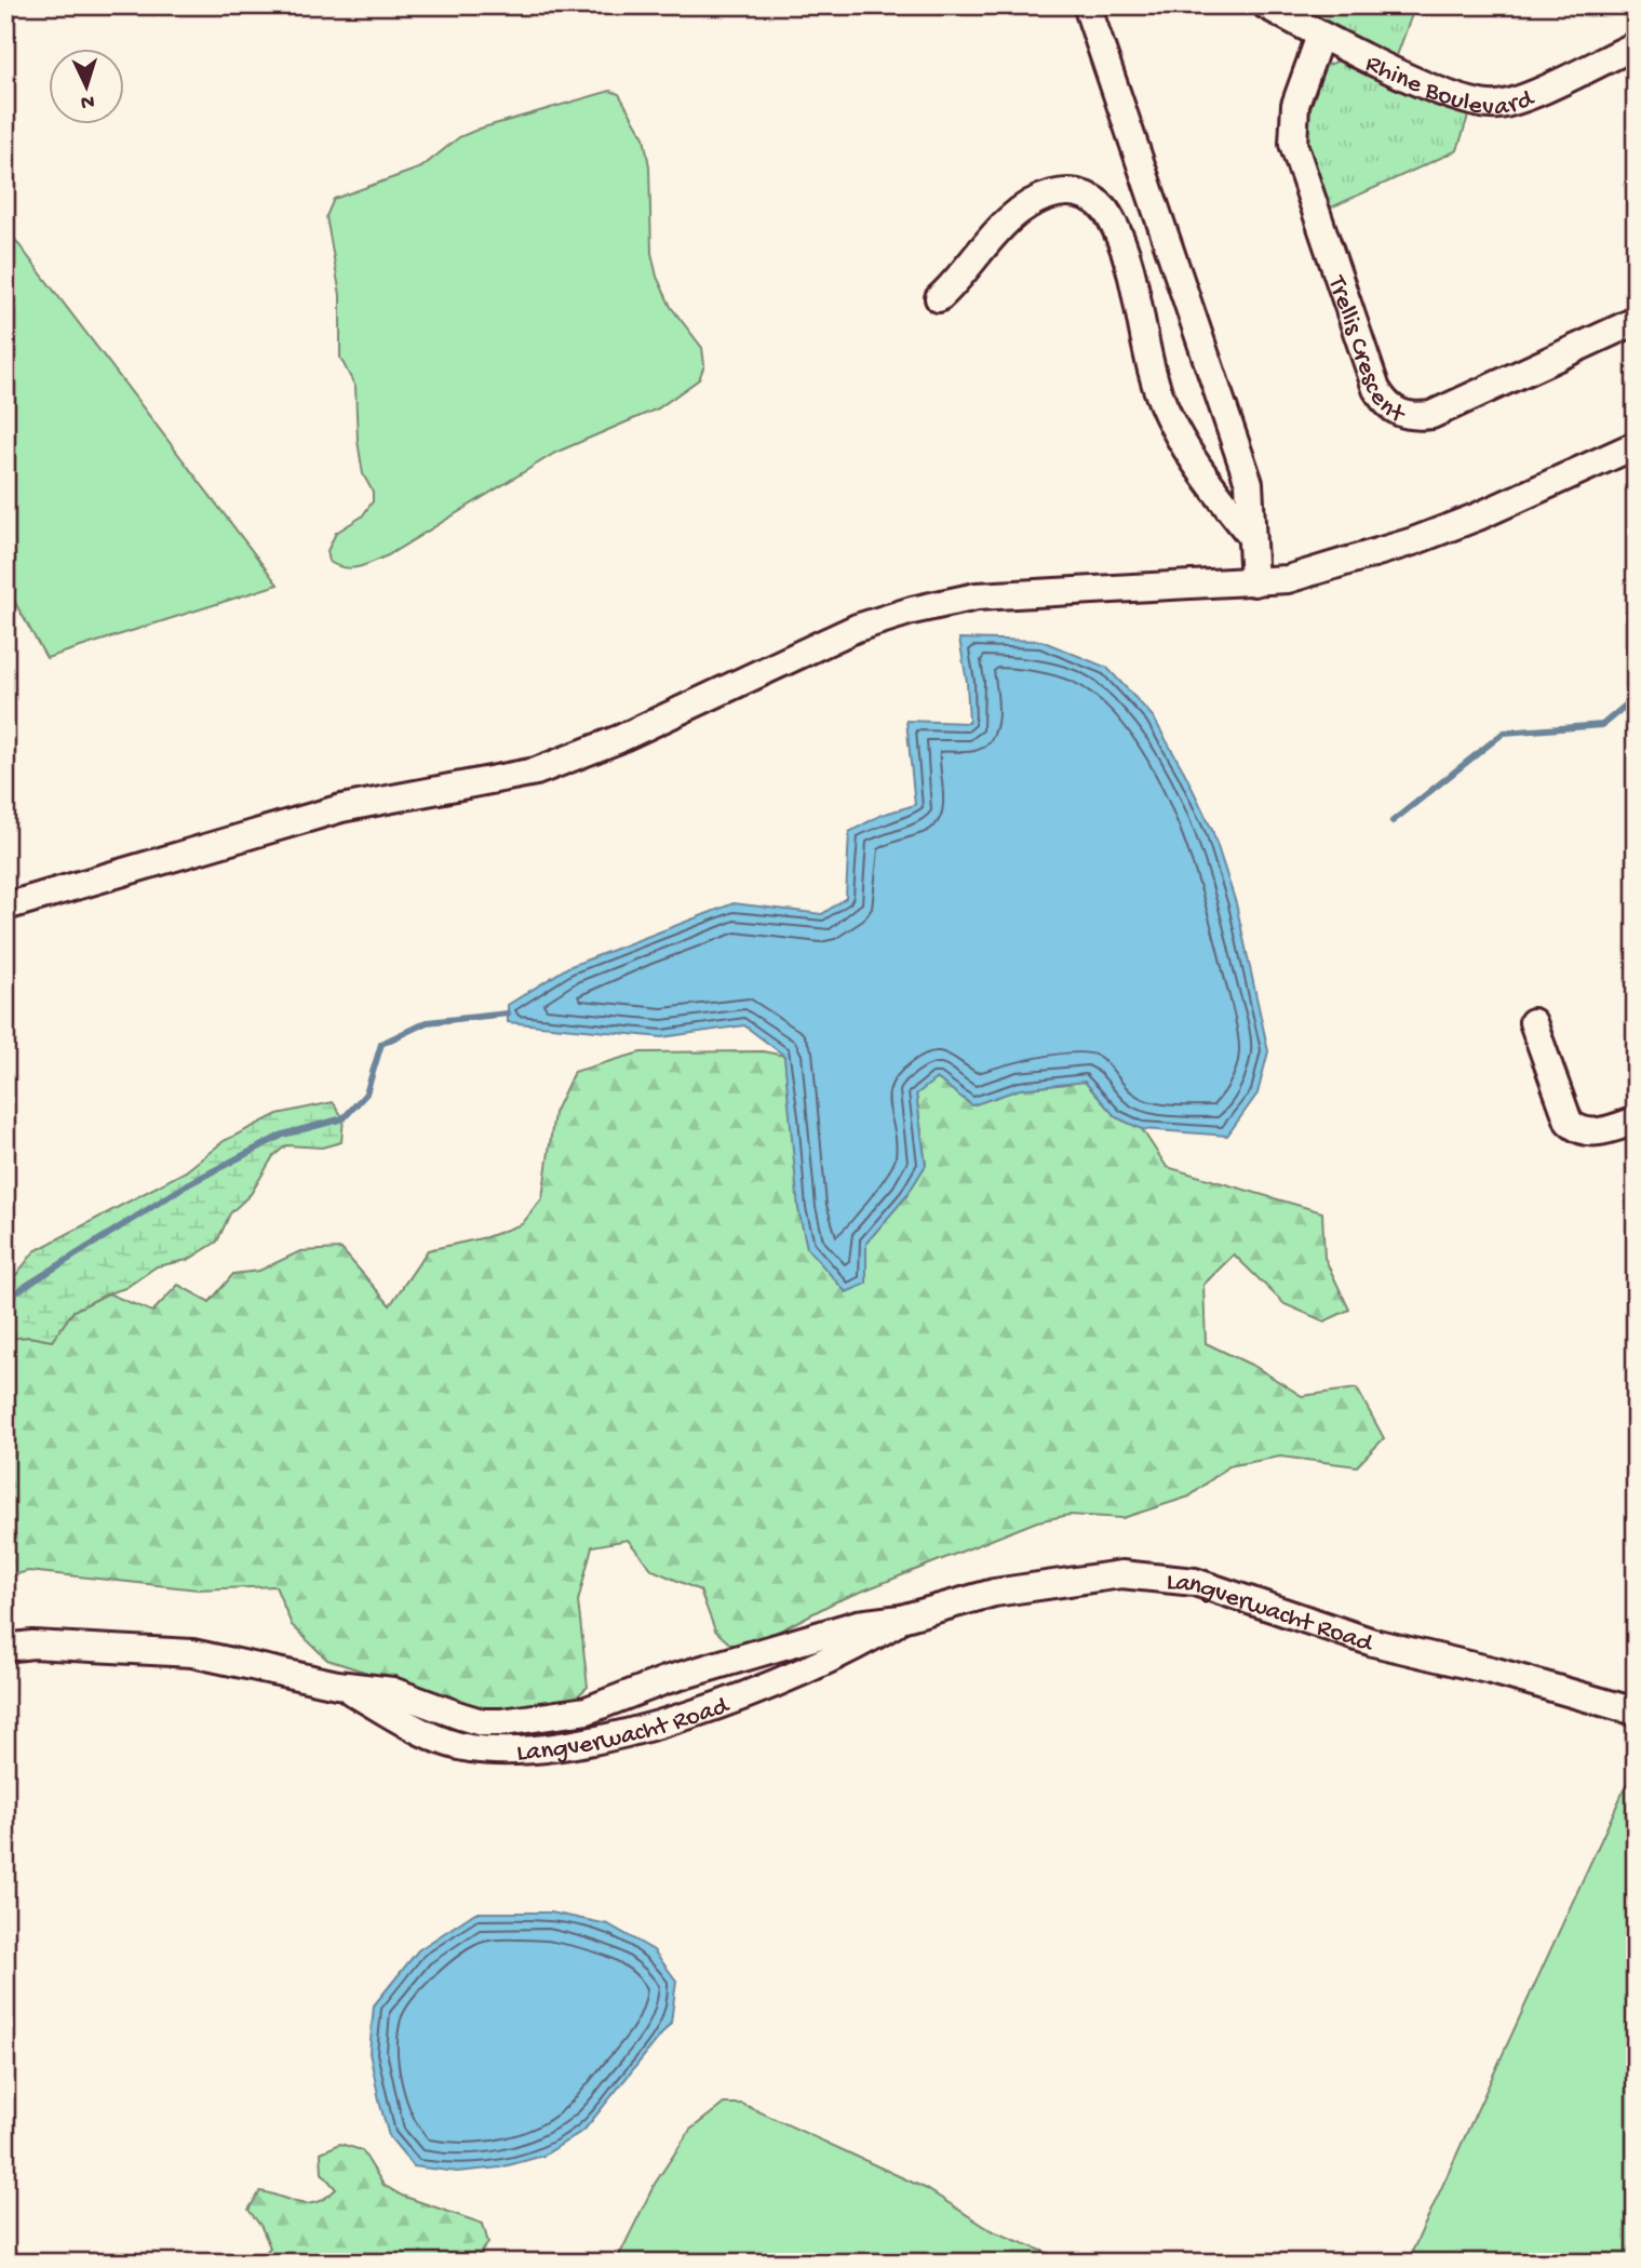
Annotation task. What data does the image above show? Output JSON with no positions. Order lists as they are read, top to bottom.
{
  "streets": {
    "street": ["Rhine Boulevard", "Trellis Crescent", "Langverwacht Road"]
  },
  "crossings": [
    ["Rhine Boulevard", "Trellis Crescent"]
  ],
  "north": "bottom"
}
